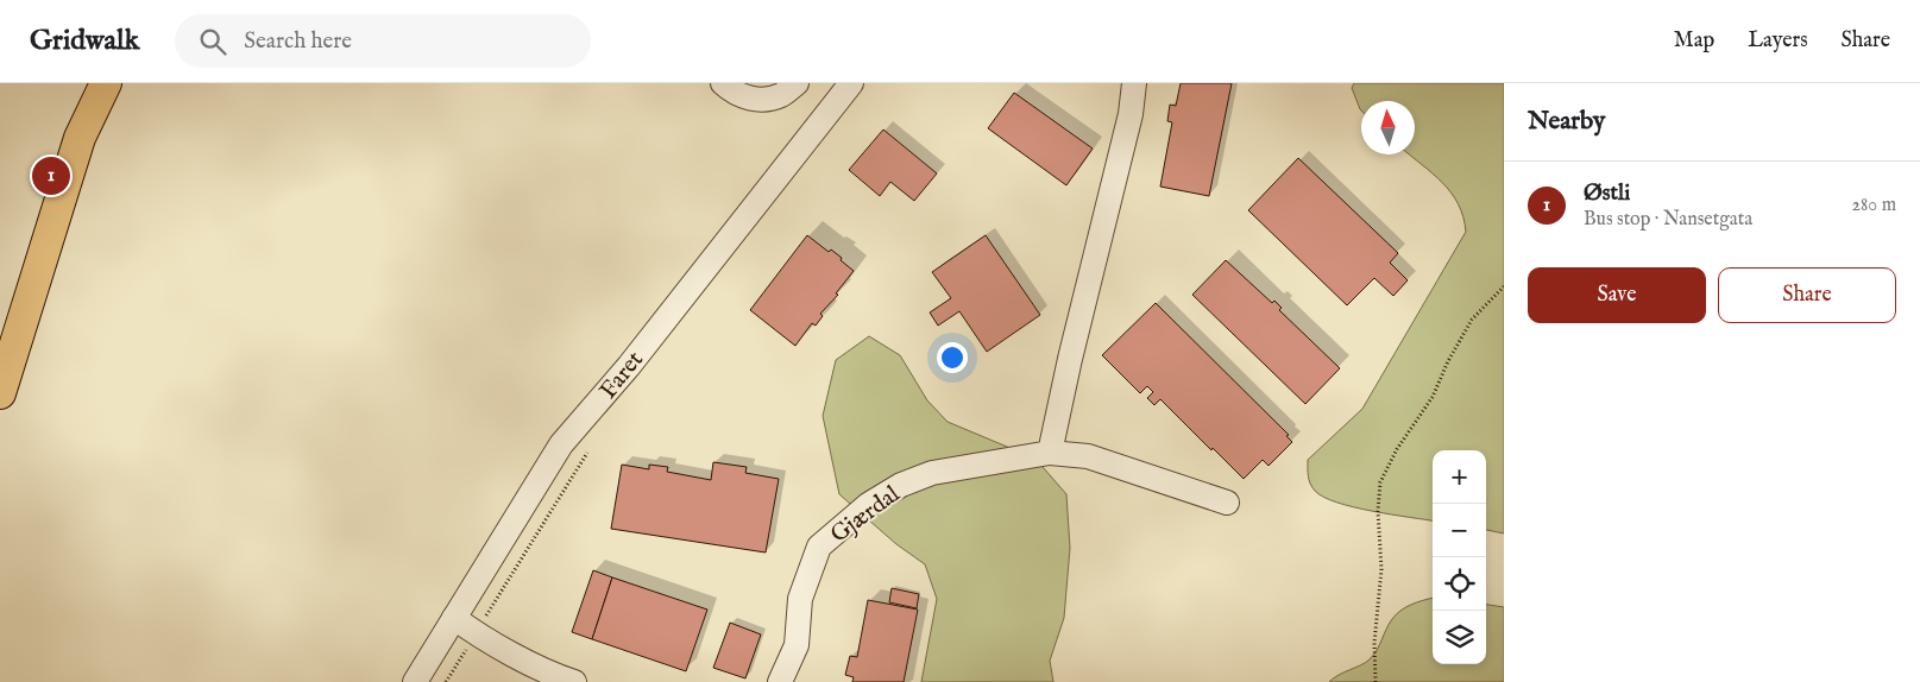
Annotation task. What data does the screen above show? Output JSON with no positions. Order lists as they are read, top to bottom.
{
  "streets": {
    "street": ["Faret", "Gjærdal"]
  },
  "north": "top",
  "page": {
    "header": "Gridwalk",
    "search": "Search here",
    "nav": ["Map", "Layers", "Share"],
    "heading": "Nearby",
    "pins": "1",
    "list": [
      {
        "mark": "1",
        "name": "Østli",
        "note": "Bus stop · Nansetgata",
        "value": "280 m"
      }
    ],
    "buttons": ["Save", "Share"],
    "map_buttons": ["+", "−"]
  }
}
